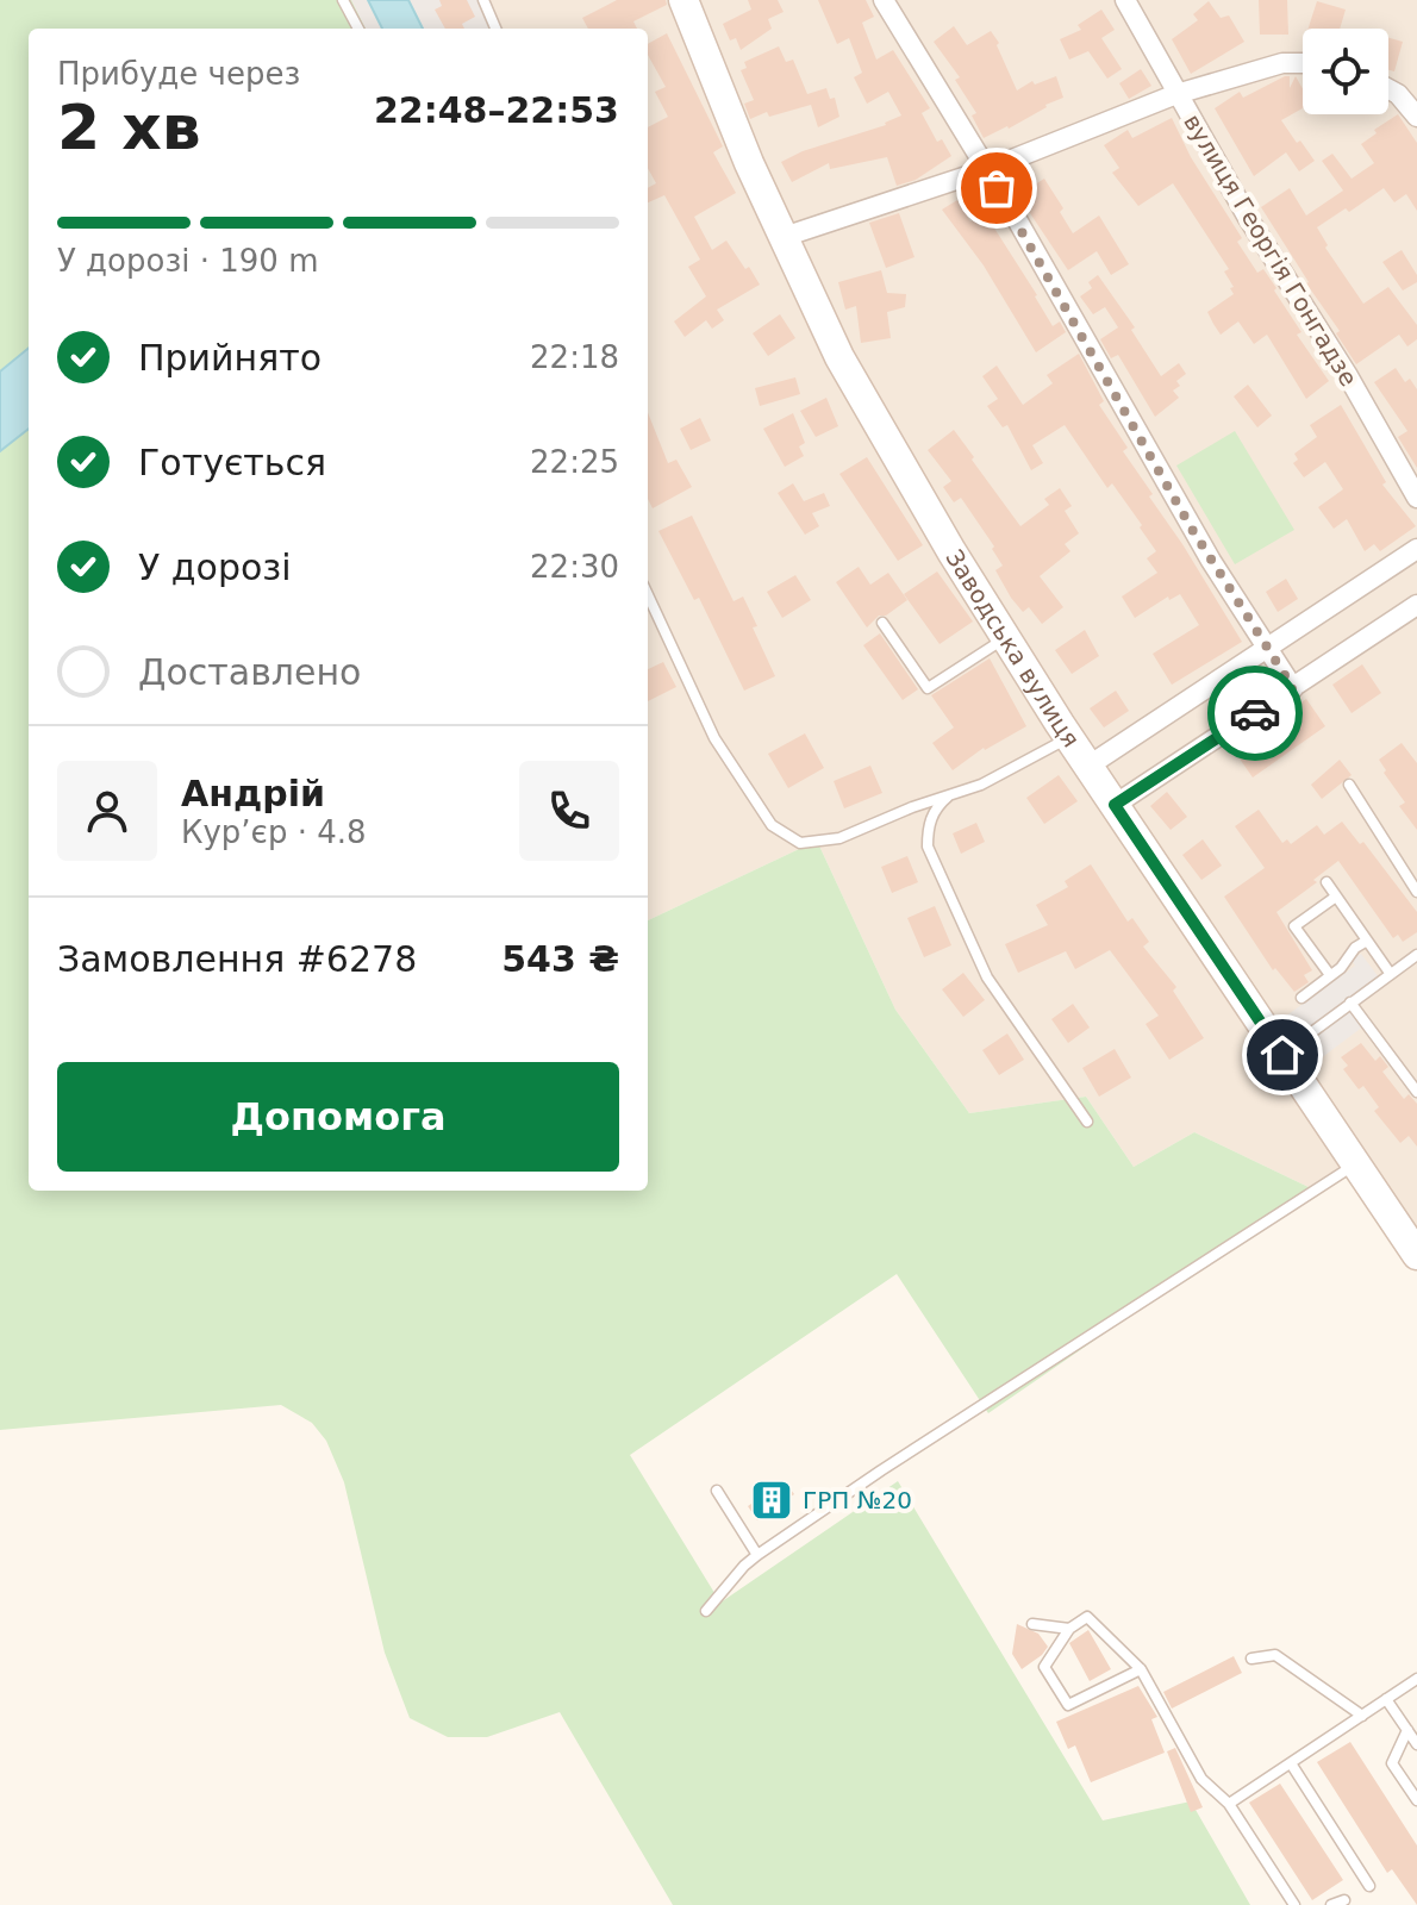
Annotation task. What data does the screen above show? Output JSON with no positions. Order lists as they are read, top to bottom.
{
  "streets": {
    "main road": ["Заводська вулиця"],
    "street": ["вулиця Георгія Гонгадзе"]
  },
  "places": {
    "building": ["ГРП №20"]
  },
  "page": {
    "heading": ["2 хв", "Прибуде через", "22:48–22:53"],
    "panel": [
      "Андрій",
      "Кур’єр · 4.8",
      "Замовлення #6278",
      "543 ₴"
    ],
    "bar": "У дорозі · 190 m",
    "list": [
      ["Прийнято", "22:18"],
      ["Готується", "22:25"],
      ["У дорозі", "22:30"],
      "Доставлено"
    ],
    "buttons": "Допомога"
  }
}
